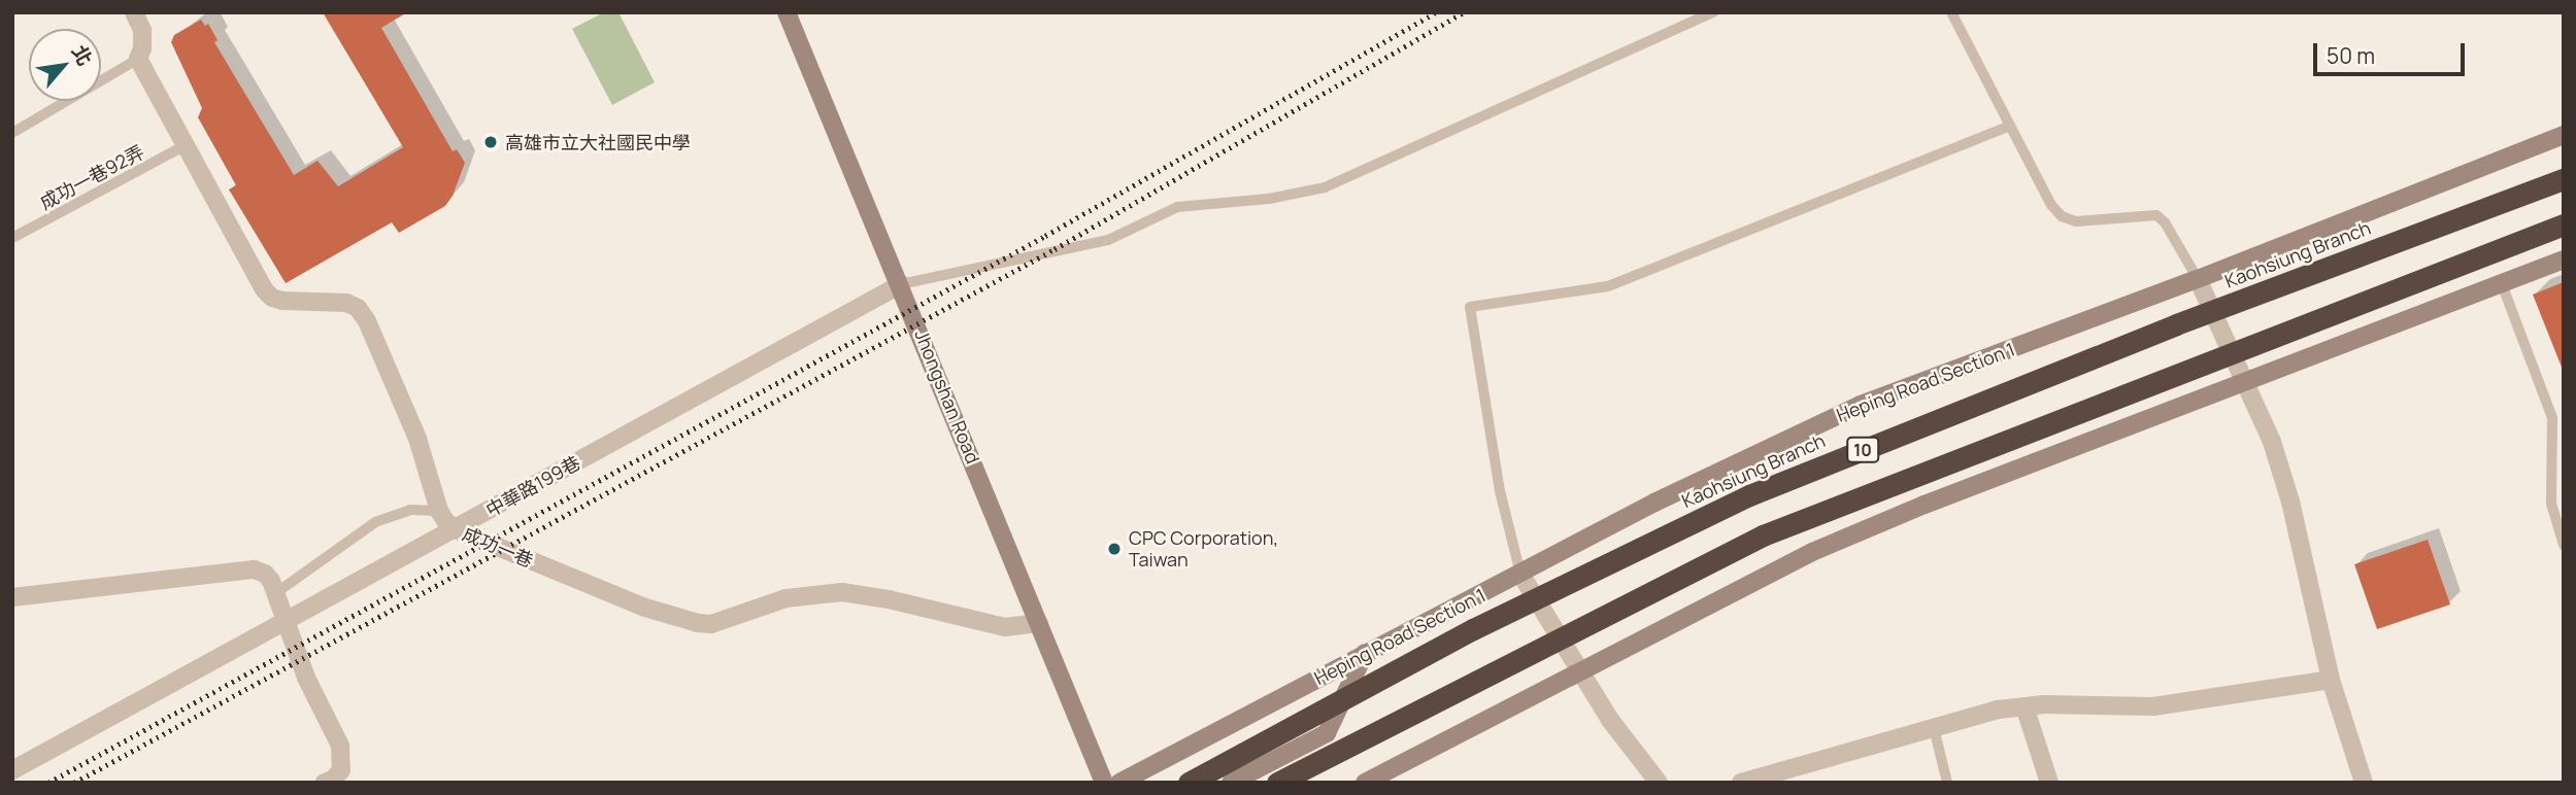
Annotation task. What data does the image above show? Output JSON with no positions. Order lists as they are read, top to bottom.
{
  "streets": {
    "highway": ["Kaohsiung Branch", "10"],
    "street": [
      "Heping Road Section 1",
      "Jhongshan Road",
      "中華路199巷",
      "成功一巷"
    ],
    "lane": ["成功一巷92弄"]
  },
  "crossings": [
    ["成功一巷92弄", "成功一巷"],
    ["Jhongshan Road", "中華路199巷"],
    ["Jhongshan Road", "成功一巷"],
    ["中華路199巷", "成功一巷"]
  ],
  "places": ["高雄市立大社國民中學", "CPC Corporation, Taiwan"],
  "scale_bar": "50 m",
  "north": "top right"
}
